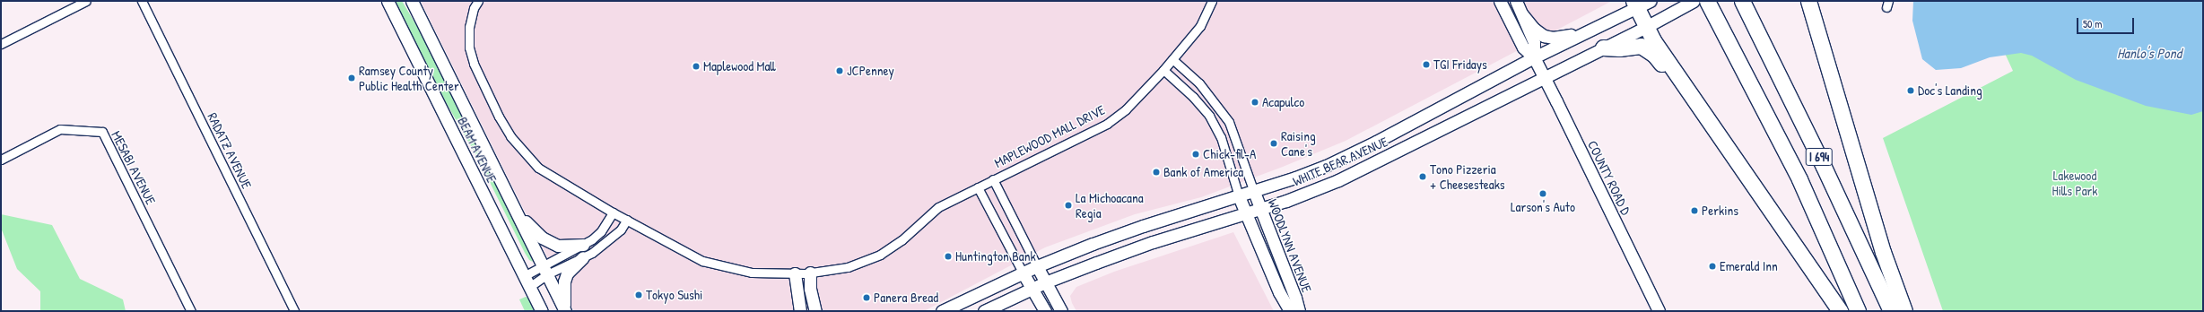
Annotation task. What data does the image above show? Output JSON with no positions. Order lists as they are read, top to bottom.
{
  "streets": {
    "highway": ["I 694"],
    "main road": [
      "BEAM AVENUE",
      "WHITE BEAR AVENUE",
      "COUNTY ROAD D",
      "WOODLYNN AVENUE"
    ],
    "street": ["MAPLEWOOD MALL DRIVE", "RADATZ AVENUE", "MESABI AVENUE"]
  },
  "crossings": [
    ["MAPLEWOOD MALL DRIVE", "WHITE BEAR AVENUE"],
    ["WHITE BEAR AVENUE", "COUNTY ROAD D"],
    ["WHITE BEAR AVENUE", "WOODLYNN AVENUE"]
  ],
  "water": ["Hanlo's Pond"],
  "parks": ["Lakewood Hills Park"],
  "places": [
    "TGI Fridays",
    "Maplewood Mall",
    "JCPenney",
    "Ramsey County Public Health Center",
    "Doc's Landing",
    "Acapulco",
    "Raising Cane's",
    "Chick-fil-A",
    "Bank of America",
    "Tono Pizzeria + Cheesesteaks",
    "Larson's Auto",
    "La Michoacana Regia",
    "Perkins",
    "Huntington Bank",
    "Emerald Inn",
    "Tokyo Sushi",
    "Panera Bread"
  ],
  "scale_bar": "50 m"
}
